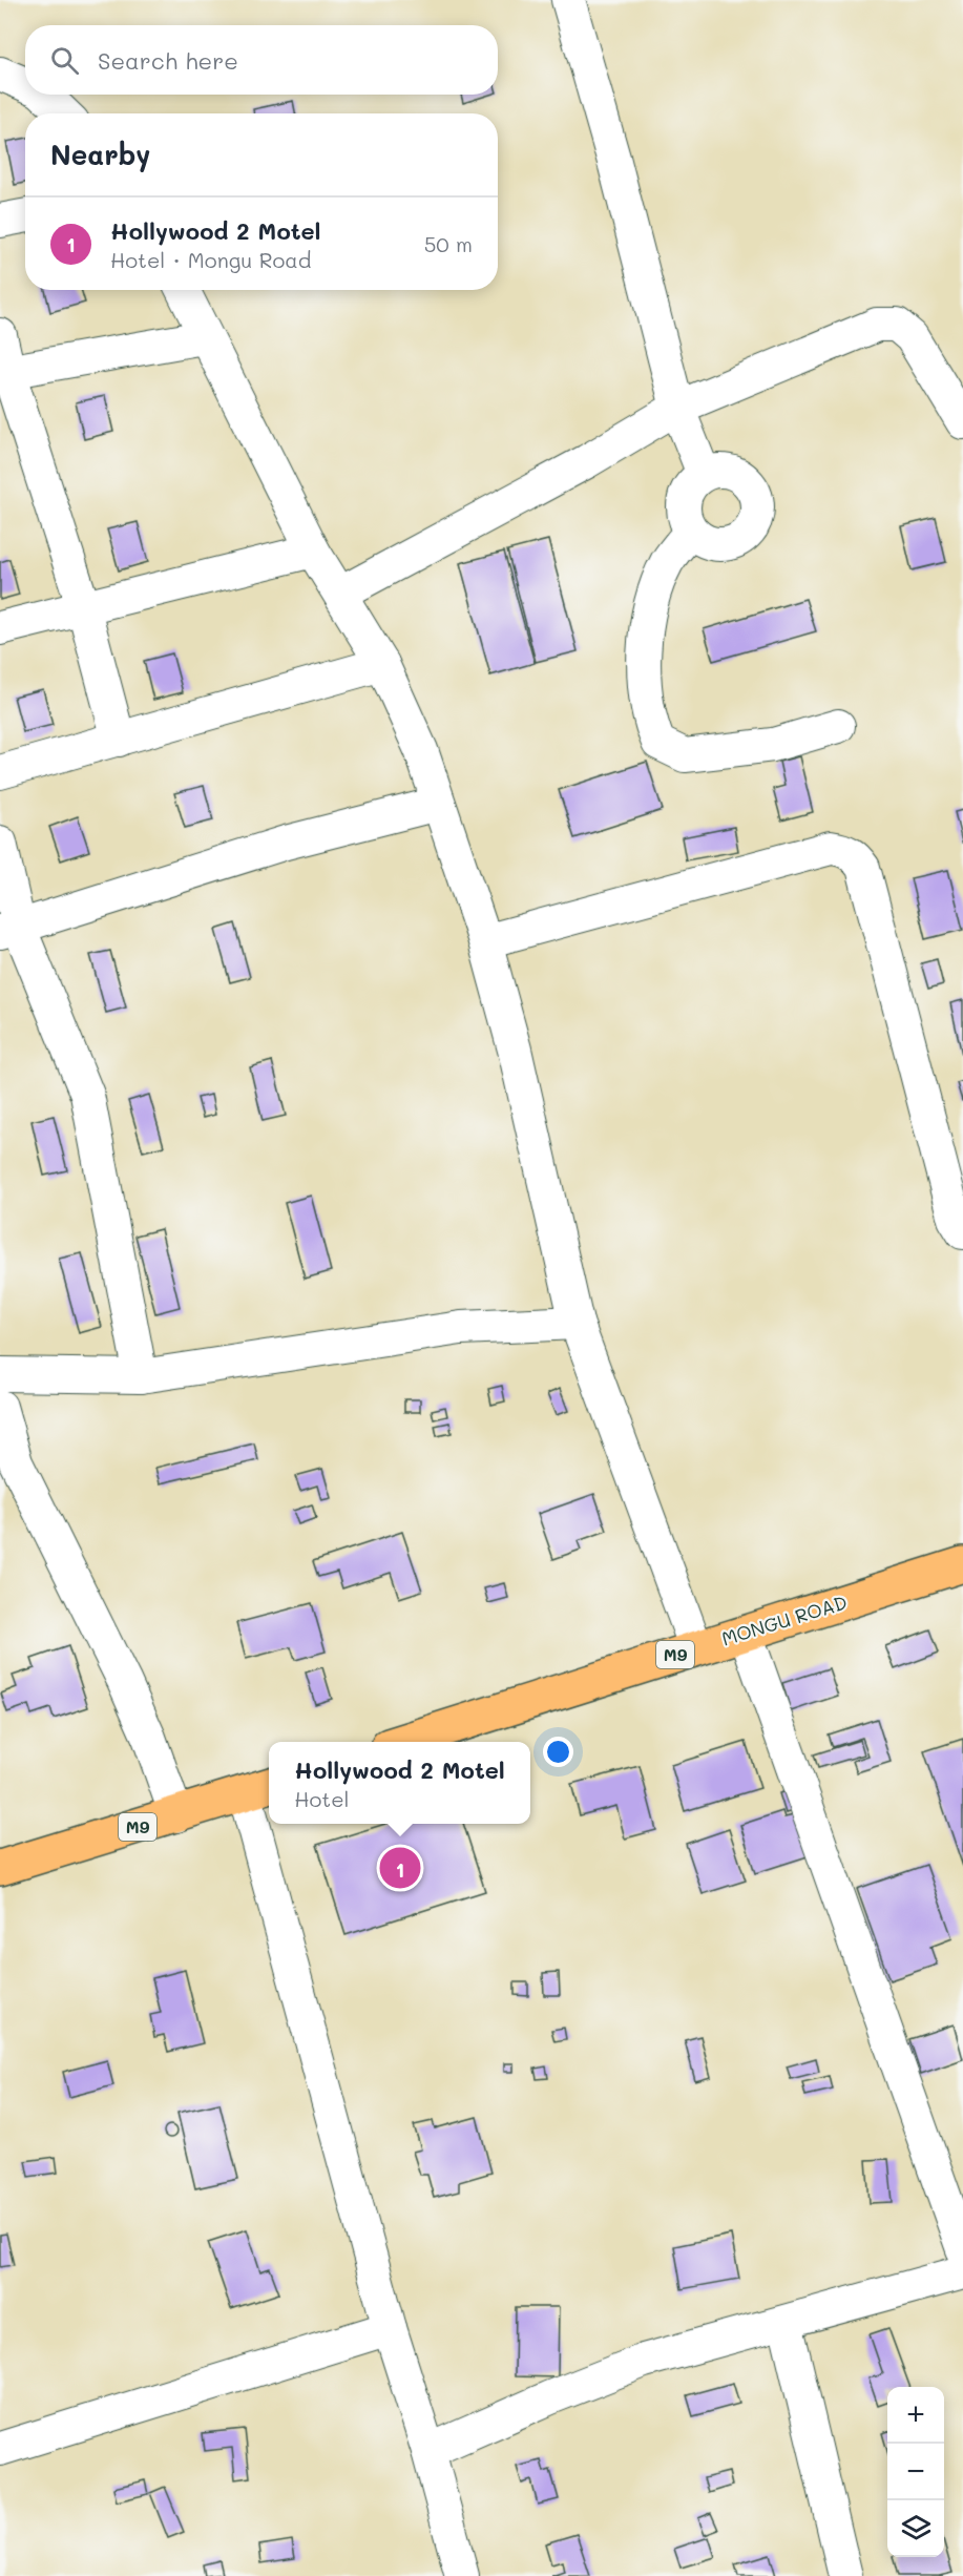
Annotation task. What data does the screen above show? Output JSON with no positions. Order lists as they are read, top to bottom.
{
  "streets": {
    "main road": ["MONGU ROAD", "M9"]
  },
  "page": {
    "search": "Search here",
    "heading": "Nearby",
    "list": [
      {
        "mark": "1",
        "name": "Hollywood 2 Motel",
        "note": "Hotel · Mongu Road",
        "value": "50 m"
      }
    ],
    "popup": ["Hollywood 2 Motel", "Hotel"],
    "pins": "1",
    "map_buttons": ["+", "−"]
  }
}
